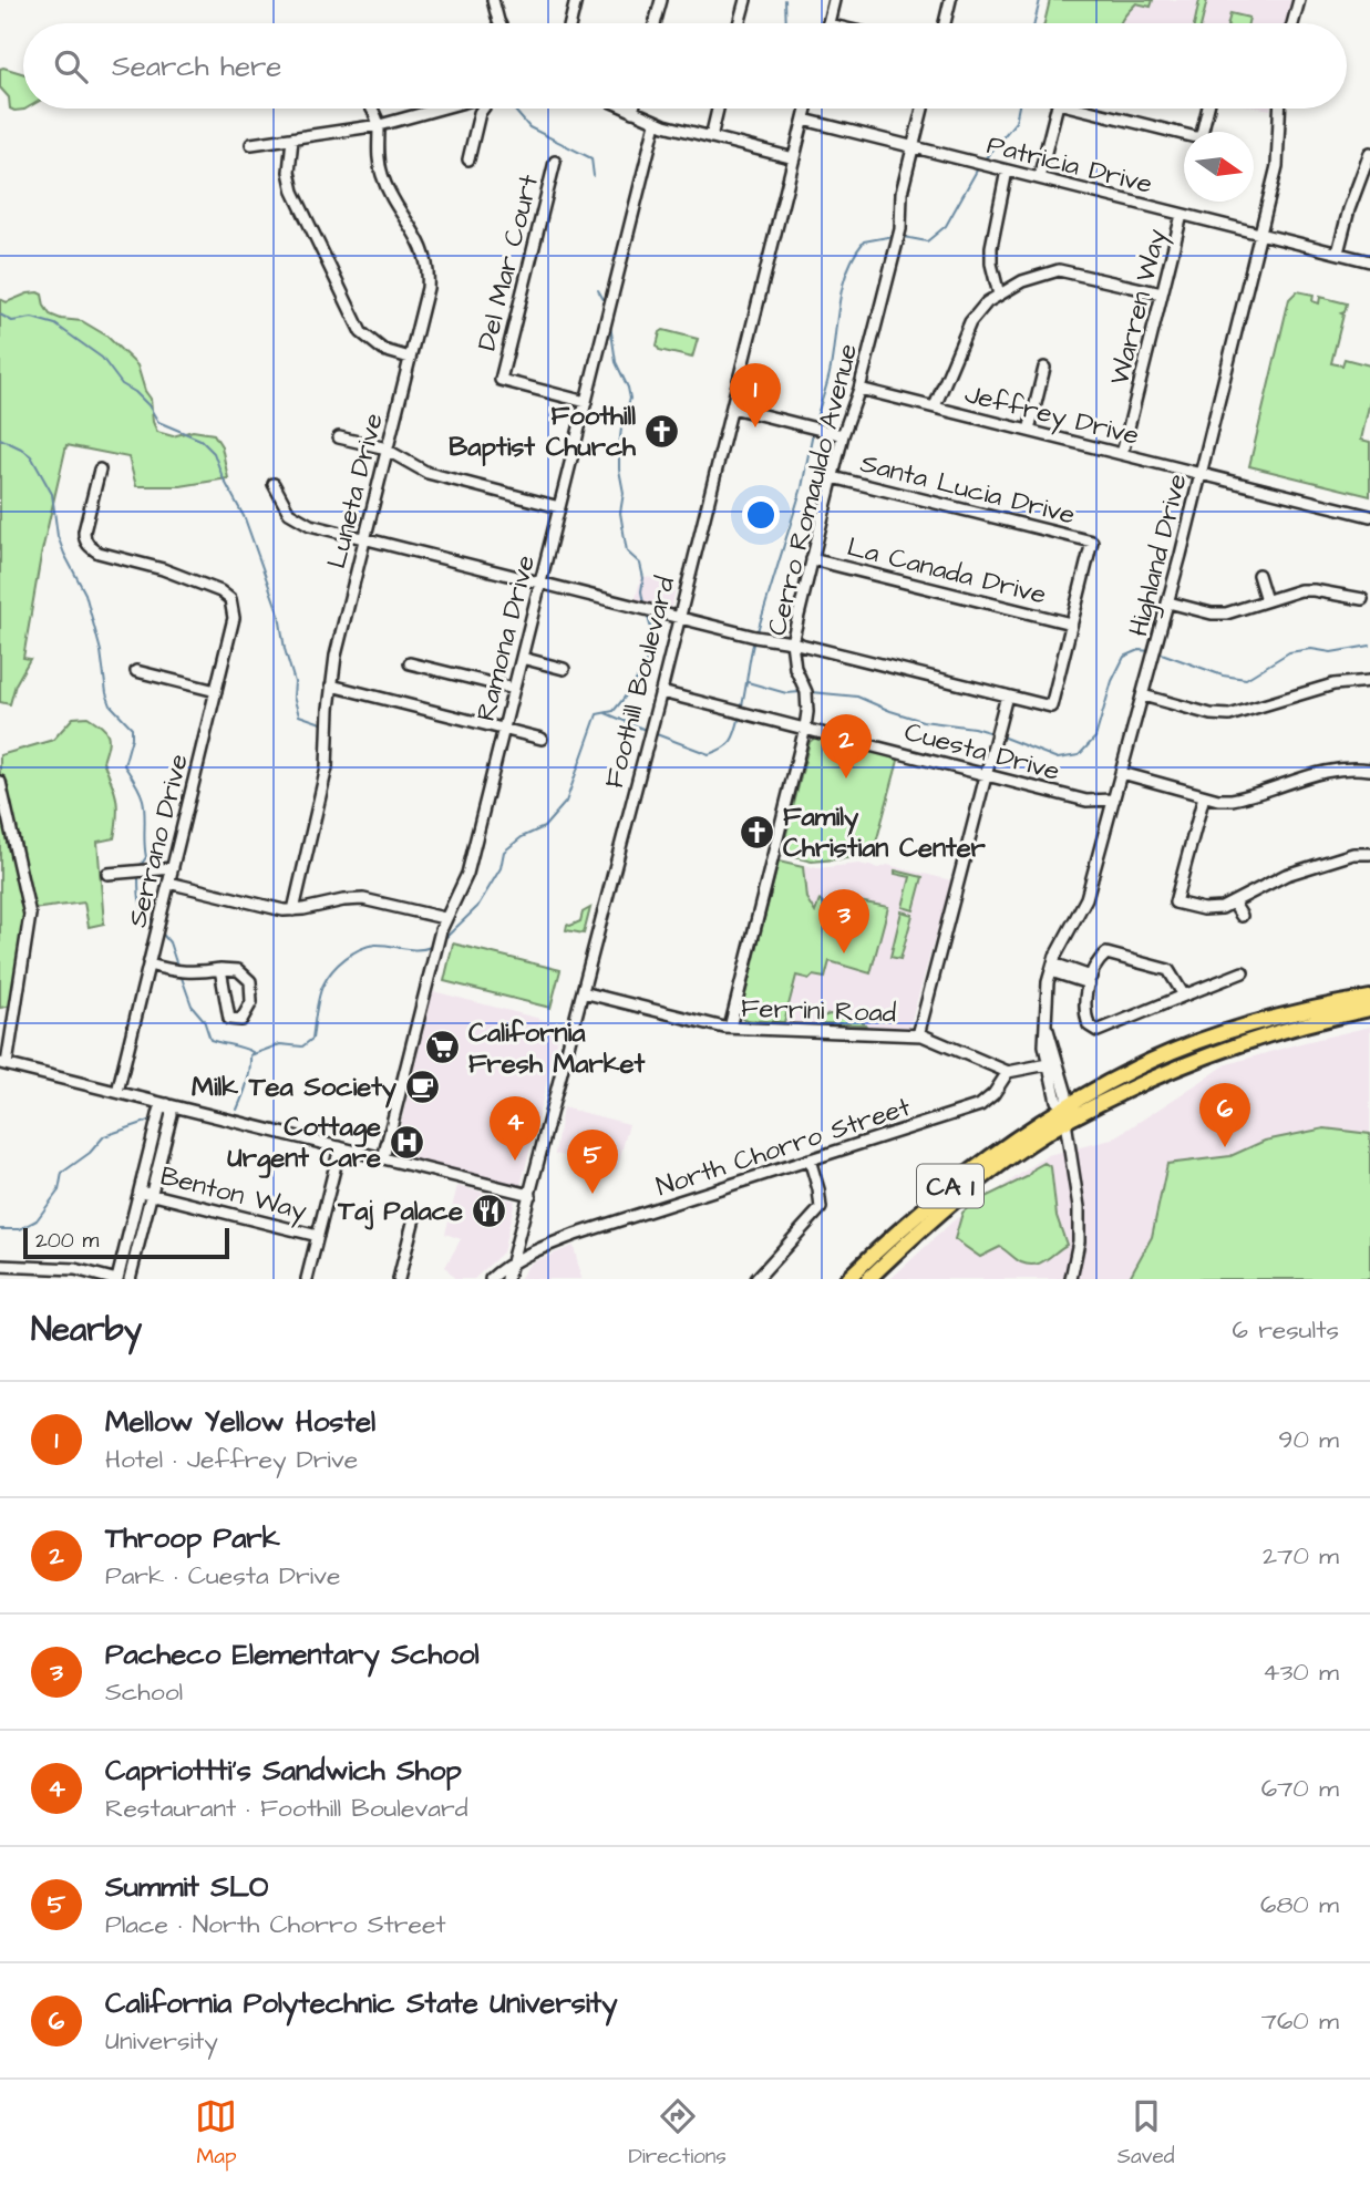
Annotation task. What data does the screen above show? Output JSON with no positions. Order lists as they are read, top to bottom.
{
  "streets": {
    "highway": ["CA 1"],
    "street": [
      "Patricia Drive",
      "Del Mar Court",
      "Warren Way",
      "Jeffrey Drive",
      "Santa Lucia Drive",
      "Cerro Romauldo Avenue",
      "Luneta Drive",
      "Highland Drive",
      "La Canada Drive",
      "Ramona Drive",
      "Foothill Boulevard",
      "Cuesta Drive",
      "Serrano Drive",
      "Ferrini Road",
      "North Chorro Street",
      "Benton Way"
    ]
  },
  "crossings": [
    ["Patricia Drive", "Warren Way"],
    ["Patricia Drive", "Cerro Romauldo Avenue"],
    ["Patricia Drive", "Highland Drive"],
    ["Patricia Drive", "Foothill Boulevard"],
    ["Del Mar Court", "Ramona Drive"],
    ["Warren Way", "Jeffrey Drive"],
    ["Jeffrey Drive", "Cerro Romauldo Avenue"],
    ["Jeffrey Drive", "Highland Drive"],
    ["Santa Lucia Drive", "Cerro Romauldo Avenue"],
    ["Santa Lucia Drive", "La Canada Drive"],
    ["Cerro Romauldo Avenue", "La Canada Drive"],
    ["Cerro Romauldo Avenue", "Cuesta Drive"],
    ["Cerro Romauldo Avenue", "Ferrini Road"],
    ["Highland Drive", "Cuesta Drive"],
    ["Highland Drive", "CA 1"],
    ["Foothill Boulevard", "Cuesta Drive"],
    ["Foothill Boulevard", "Ferrini Road"],
    ["Foothill Boulevard", "North Chorro Street"],
    ["Ferrini Road", "North Chorro Street"]
  ],
  "places": {
    "church": ["Foothill Baptist Church", "Family Christian Center"],
    "supermarket": ["California Fresh Market"],
    "cafe": ["Milk Tea Society"],
    "hospital": ["Cottage Urgent Care"],
    "restaurant": ["Taj Palace"]
  },
  "scale_bar": "200 m",
  "north": "right",
  "page": {
    "search": "Search here",
    "pins": [
      "1",
      "2",
      "3",
      "6",
      "4",
      "5"
    ],
    "scale": "200 m",
    "heading": ["Nearby", "6 results"],
    "list": [
      {
        "mark": "1",
        "name": "Mellow Yellow Hostel",
        "note": "Hotel · Jeffrey Drive",
        "value": "90 m"
      },
      {
        "mark": "2",
        "name": "Throop Park",
        "note": "Park · Cuesta Drive",
        "value": "270 m"
      },
      {
        "mark": "3",
        "name": "Pacheco Elementary School",
        "note": "School",
        "value": "430 m"
      },
      {
        "mark": "4",
        "name": "Capriottti's Sandwich Shop",
        "note": "Restaurant · Foothill Boulevard",
        "value": "670 m"
      },
      {
        "mark": "5",
        "name": "Summit SLO",
        "note": "Place · North Chorro Street",
        "value": "680 m"
      },
      {
        "mark": "6",
        "name": "California Polytechnic State University",
        "note": "University",
        "value": "760 m"
      }
    ],
    "nav": ["Map", "Directions", "Saved"]
  }
}
